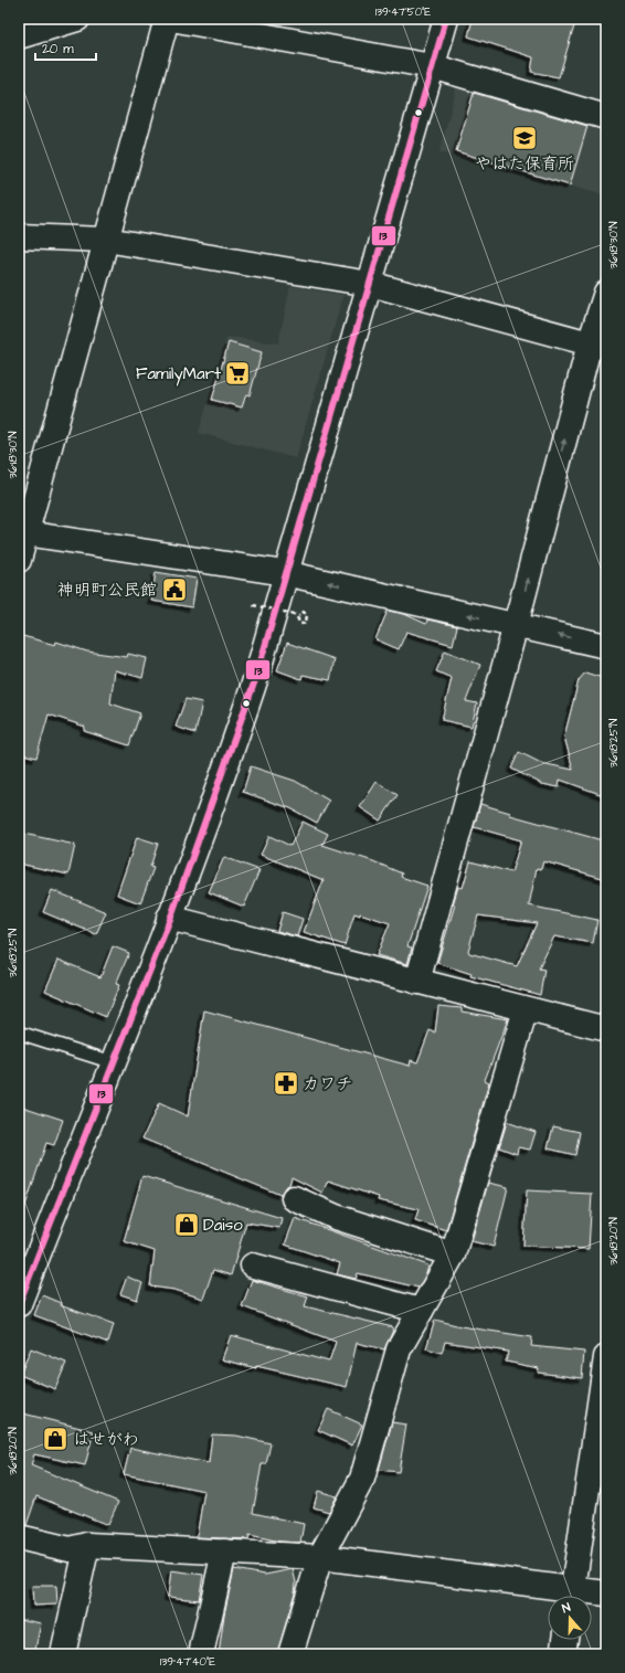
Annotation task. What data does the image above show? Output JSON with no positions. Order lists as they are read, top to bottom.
{
  "places": {
    "school or university": ["やはた保育所"],
    "supermarket": ["FamilyMart"],
    "public building": ["神明町公民館"],
    "pharmacy": ["カワチ"],
    "shop": ["Daiso", "はせがわ"]
  },
  "lines": ["transit line 13"],
  "scale_bar": "20 m",
  "north": "top",
  "coordinates": [
    "139°47'50\"E",
    "36°18'30\"N",
    "36°18'25\"N",
    "36°18'20\"N",
    "139°47'40\"E"
  ]
}
